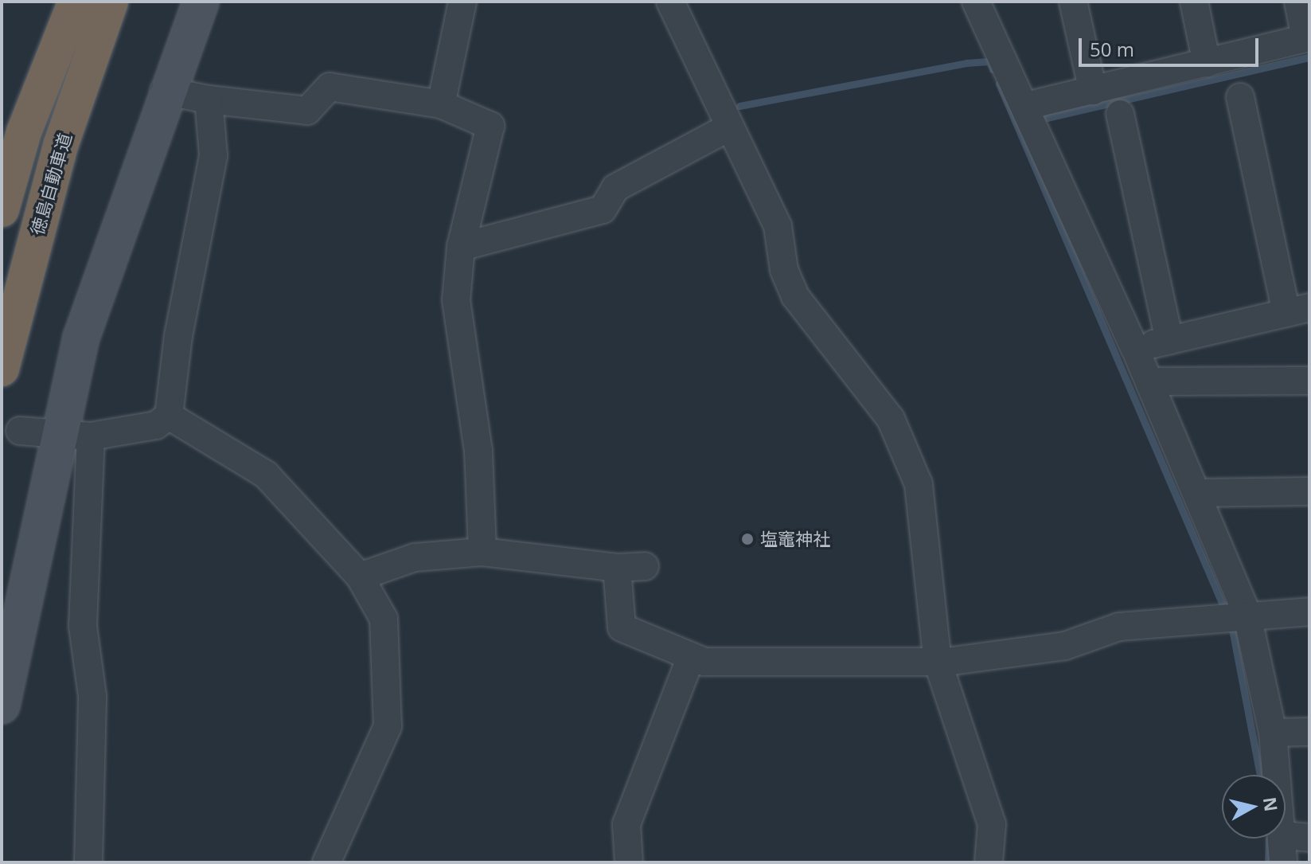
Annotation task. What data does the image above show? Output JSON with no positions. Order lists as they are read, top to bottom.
{
  "streets": {
    "highway": ["徳島自動車道"]
  },
  "places": ["塩竈神社"],
  "scale_bar": "50 m",
  "north": "right"
}
